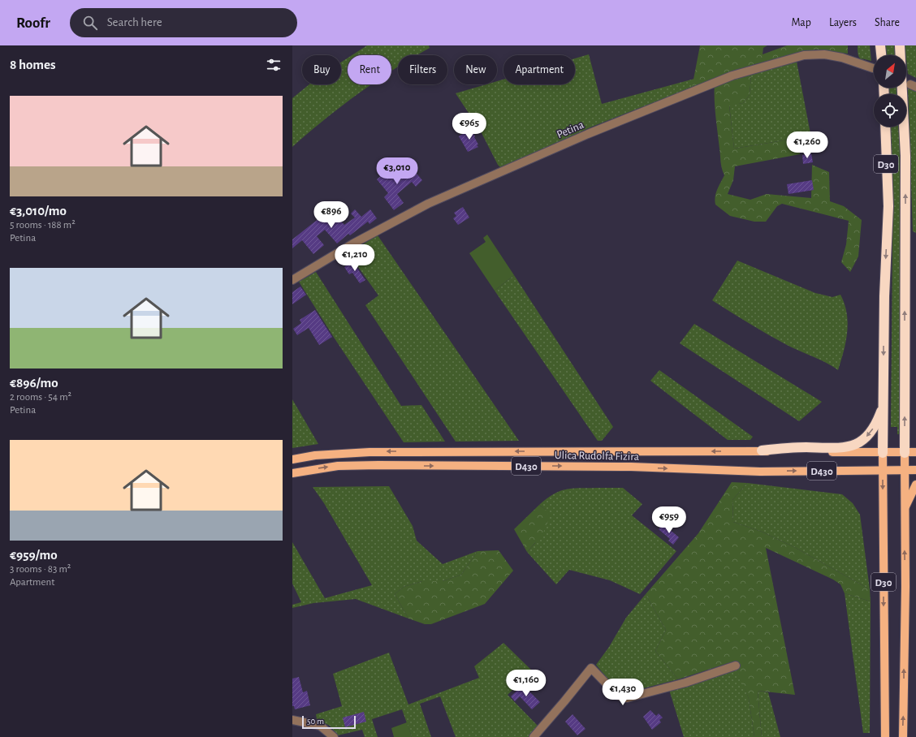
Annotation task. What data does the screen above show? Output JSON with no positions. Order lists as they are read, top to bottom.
{
  "streets": {
    "highway": ["D30"],
    "main road": ["Ulica Rudolfa Fizira", "D430"],
    "street": ["Petina"]
  },
  "crossings": [
    ["D30", "Ulica Rudolfa Fizira"]
  ],
  "scale_bar": "50 m",
  "north": "top right",
  "page": {
    "header": "Roofr",
    "search": "Search here",
    "nav": ["Map", "Layers", "Share"],
    "heading": "8 homes",
    "chip": [
      "Buy",
      "Rent",
      "Filters",
      "New",
      "Apartment"
    ],
    "list": [
      {
        "name": "€3,010/mo",
        "note": "5 rooms · 188 m² · Petina"
      },
      {
        "name": "€896/mo",
        "note": "2 rooms · 54 m² · Petina"
      },
      {
        "name": "€959/mo",
        "note": "3 rooms · 83 m² · Apartment"
      }
    ],
    "price": [
      "€965",
      "€1,260",
      "€3,010",
      "€896",
      "€1,210",
      "€959",
      "€1,160",
      "€1,430"
    ],
    "scale": "50 m"
  }
}
